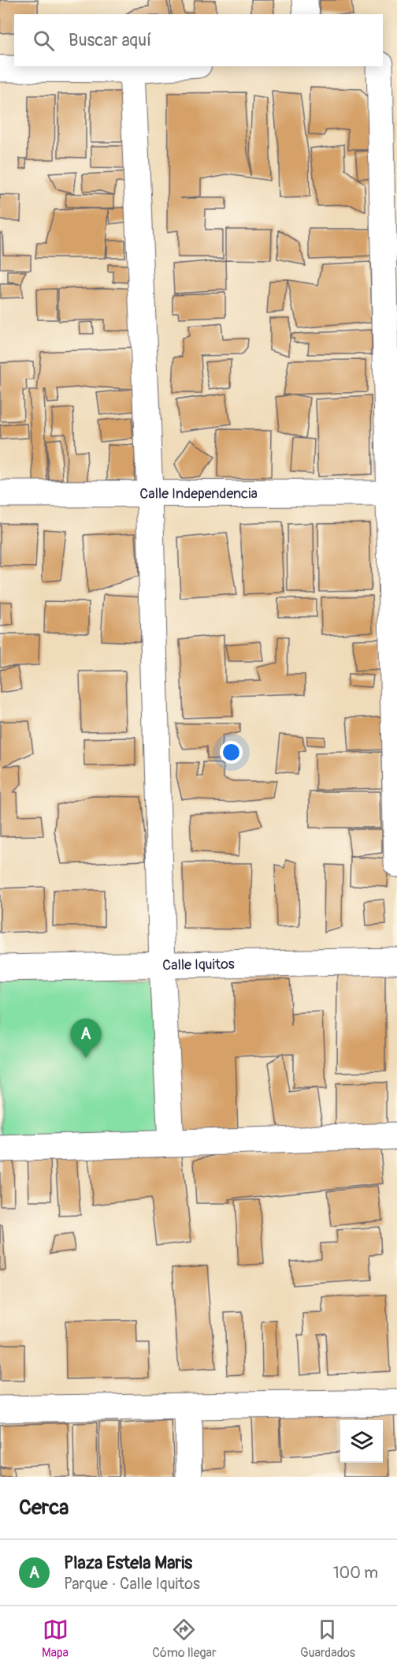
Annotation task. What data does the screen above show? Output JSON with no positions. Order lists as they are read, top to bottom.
{
  "streets": {
    "street": ["Calle Independencia", "Calle Iquitos"]
  },
  "page": {
    "search": "Buscar aquí",
    "pins": "A",
    "heading": "Cerca",
    "list": [
      {
        "mark": "A",
        "name": "Plaza Estela Maris",
        "note": "Parque · Calle Iquitos",
        "value": "100 m"
      }
    ],
    "nav": ["Mapa", "Cómo llegar", "Guardados"]
  }
}
